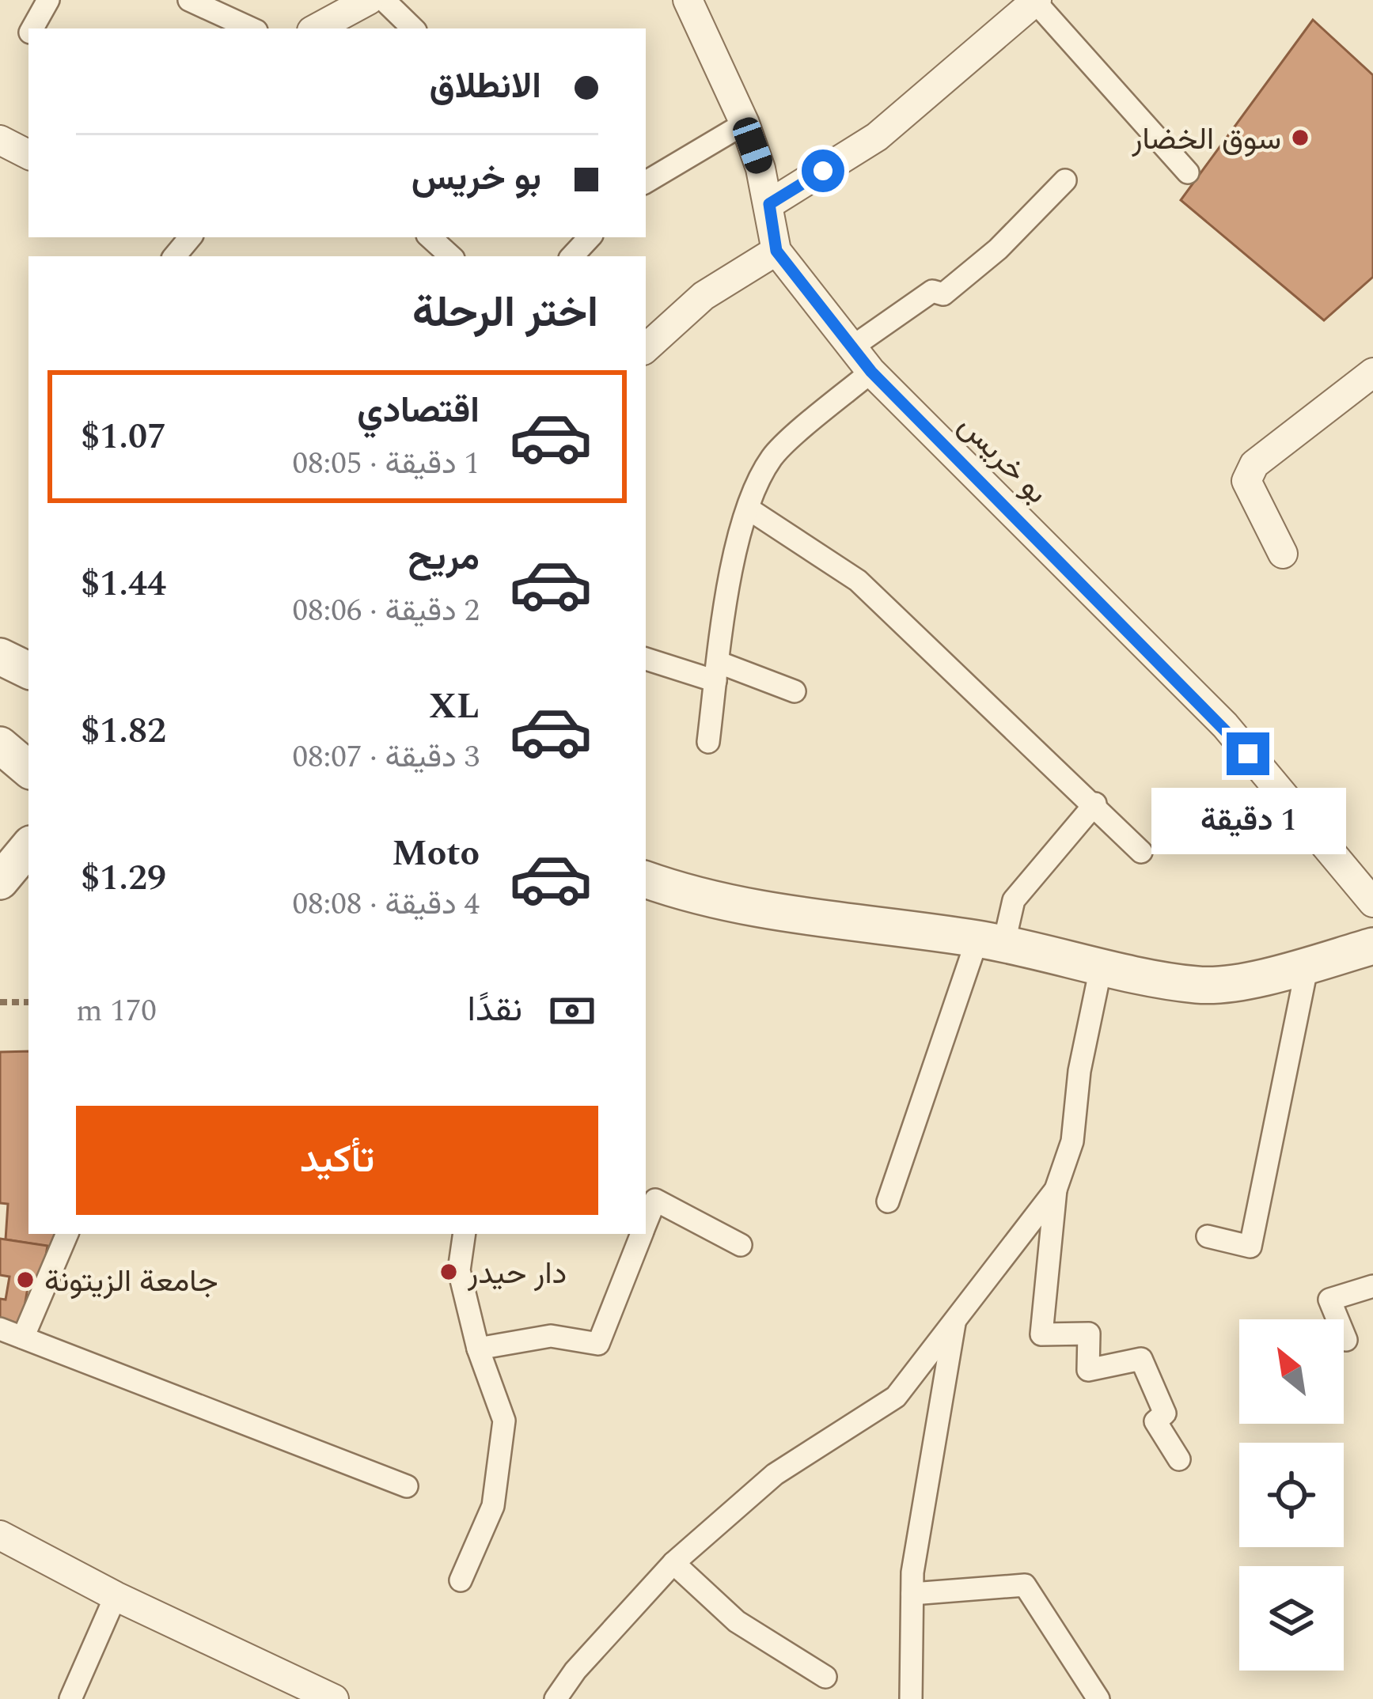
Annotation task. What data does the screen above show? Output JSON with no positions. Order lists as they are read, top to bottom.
{
  "streets": {
    "street": ["بو خريس"]
  },
  "places": ["سوق الخضار", "دار حيدر", "جامعة الزيتونة"],
  "north": "top left",
  "page": {
    "banner": ["الانطلاق", "بو خريس"],
    "heading": "اختر الرحلة",
    "list": [
      {
        "name": "اقتصادي",
        "note": "1 دقيقة · 08:05",
        "value": "$1.07"
      },
      {
        "name": "مريح",
        "note": "2 دقيقة · 08:06",
        "value": "$1.44"
      },
      {
        "name": "XL",
        "note": "3 دقيقة · 08:07",
        "value": "$1.82"
      },
      {
        "name": "Moto",
        "note": "4 دقيقة · 08:08",
        "value": "$1.29"
      }
    ],
    "bubble": "1 دقيقة",
    "pay": ["نقدًا", "170 m"],
    "buttons": "تأكيد"
  }
}
